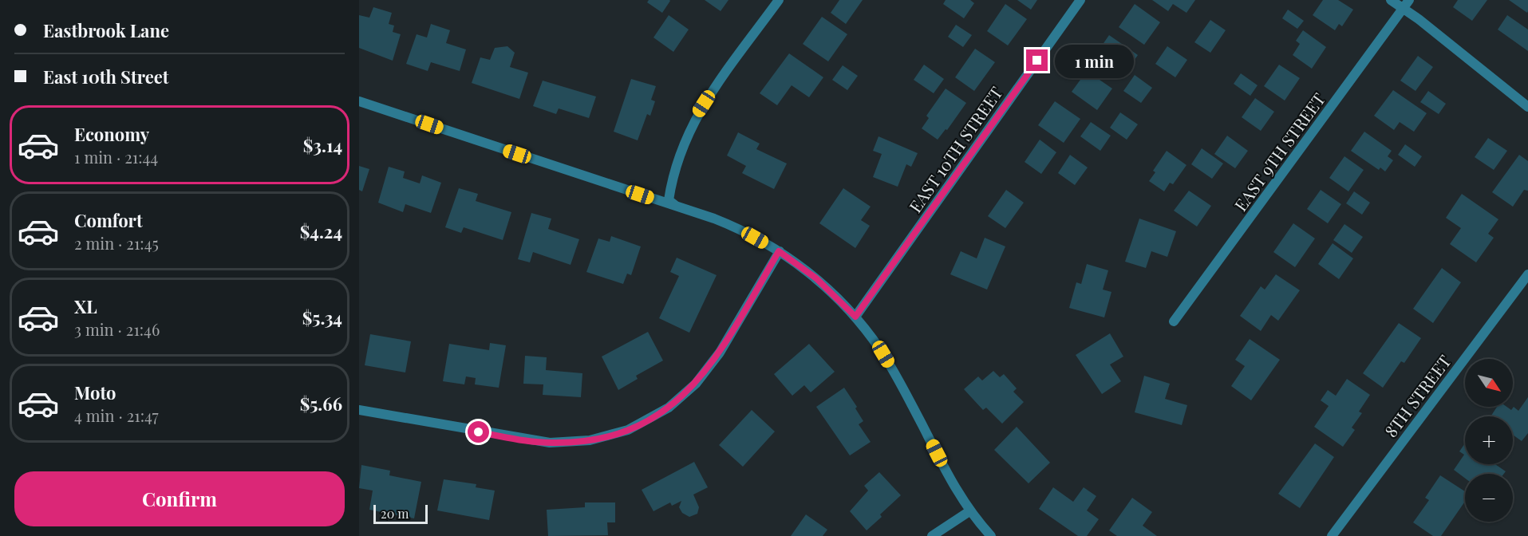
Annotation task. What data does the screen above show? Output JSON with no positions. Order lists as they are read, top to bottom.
{
  "streets": {
    "street": ["EAST 10TH STREET", "EAST 9TH STREET", "8TH STREET"]
  },
  "scale_bar": "20 m",
  "north": "bottom right",
  "page": {
    "banner": ["Eastbrook Lane", "East 10th Street"],
    "bubble": "1 min",
    "list": [
      {
        "name": "Economy",
        "note": "1 min · 21:44",
        "value": "$3.14"
      },
      {
        "name": "Comfort",
        "note": "2 min · 21:45",
        "value": "$4.24"
      },
      {
        "name": "XL",
        "note": "3 min · 21:46",
        "value": "$5.34"
      },
      {
        "name": "Moto",
        "note": "4 min · 21:47",
        "value": "$5.66"
      }
    ],
    "map_buttons": ["+", "−"],
    "buttons": "Confirm",
    "scale": "20 m"
  }
}
